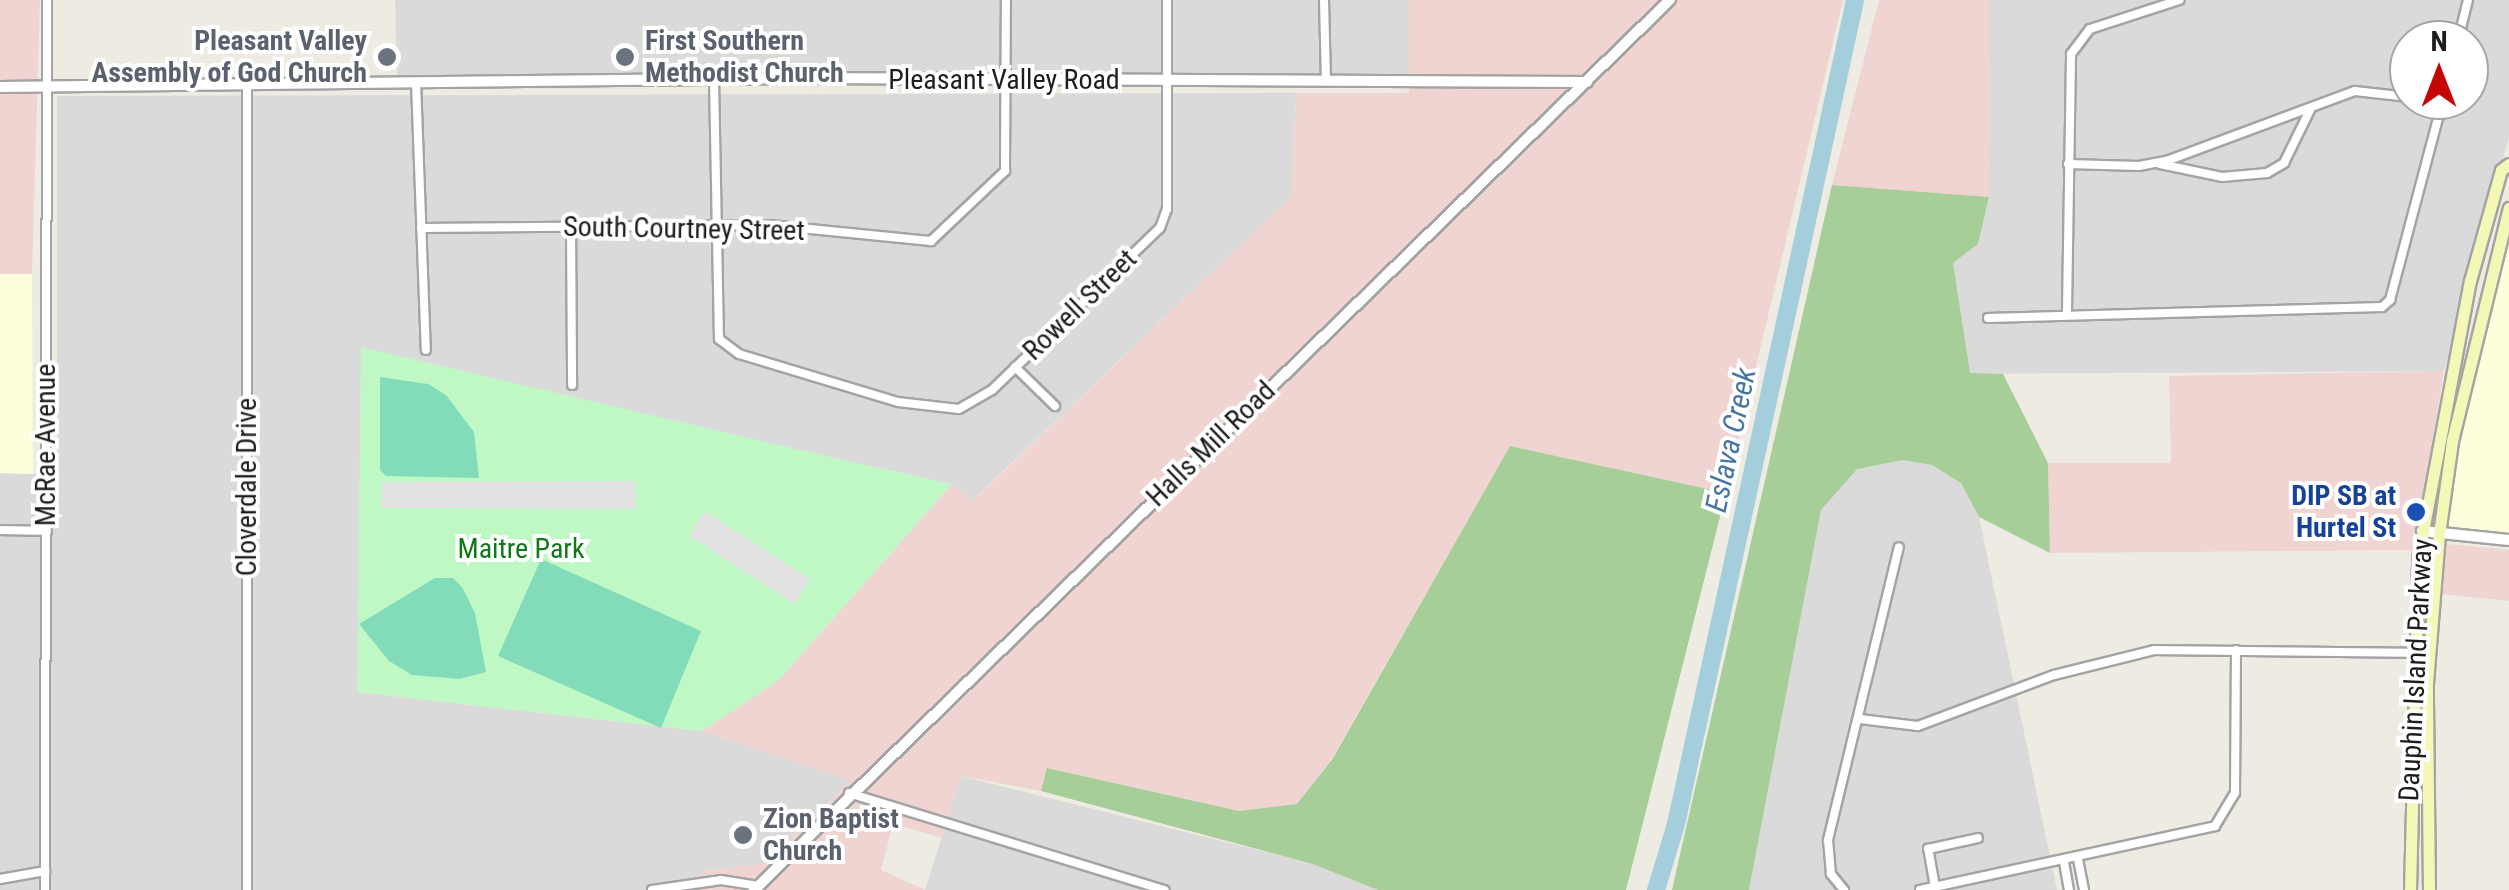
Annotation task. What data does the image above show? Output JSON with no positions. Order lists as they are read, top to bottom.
{
  "streets": {
    "main road": ["Dauphin Island Parkway"],
    "street": [
      "Pleasant Valley Road",
      "South Courtney Street",
      "Rowell Street",
      "Halls Mill Road",
      "McRae Avenue",
      "Cloverdale Drive"
    ]
  },
  "crossings": [
    ["Pleasant Valley Road", "South Courtney Street"],
    ["Pleasant Valley Road", "Rowell Street"],
    ["Pleasant Valley Road", "Halls Mill Road"],
    ["Pleasant Valley Road", "McRae Avenue"],
    ["Pleasant Valley Road", "Cloverdale Drive"],
    ["South Courtney Street", "Rowell Street"]
  ],
  "water": ["Eslava Creek"],
  "parks": ["Maitre Park"],
  "places": [
    "Pleasant Valley Assembly of God Church",
    "First Southern Methodist Church",
    "DIP SB at Hurtel St",
    "Zion Baptist Church"
  ],
  "north": "top"
}
